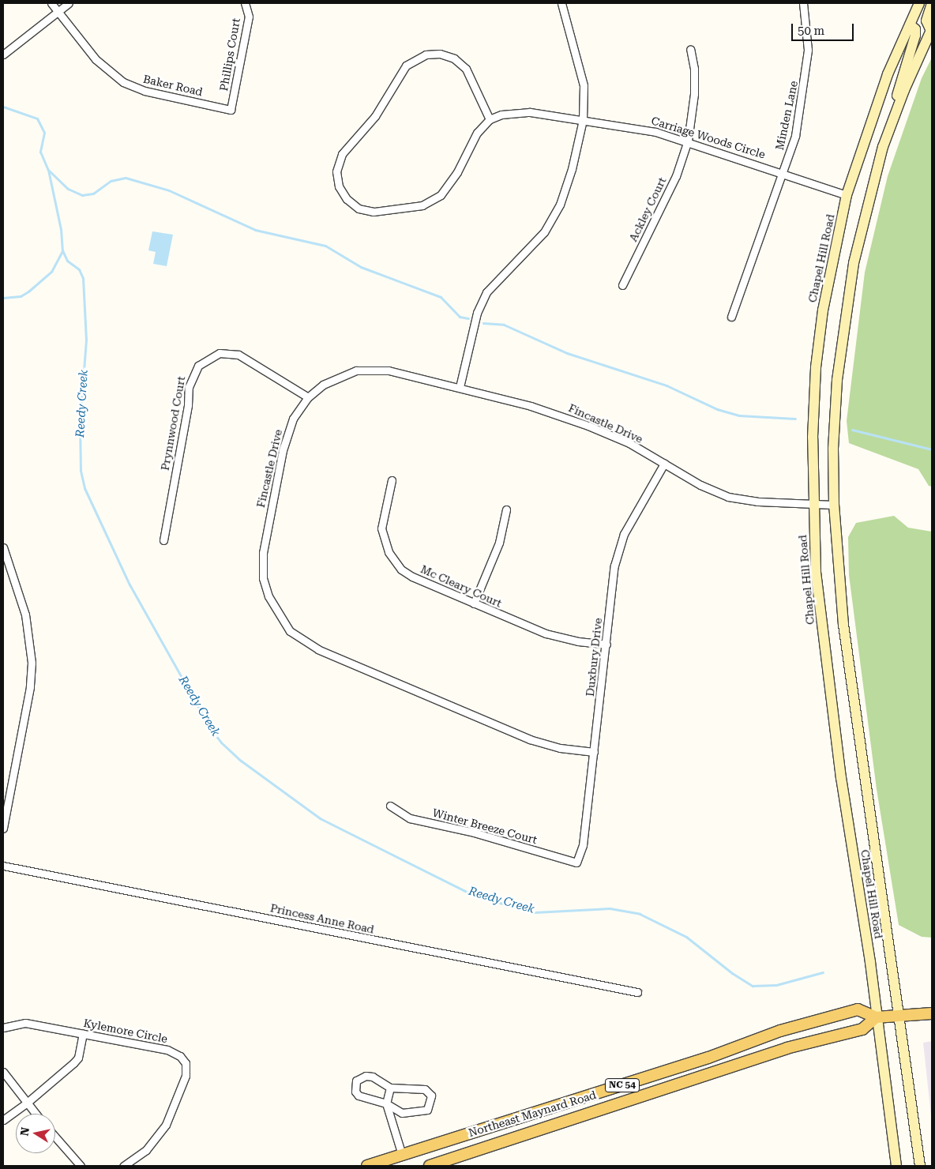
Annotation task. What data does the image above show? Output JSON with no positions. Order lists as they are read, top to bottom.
{
  "streets": {
    "main road": ["Chapel Hill Road", "NC 54", "Northeast Maynard Road"],
    "street": [
      "Phillips Court",
      "Baker Road",
      "Minden Lane",
      "Carriage Woods Circle",
      "Ackley Court",
      "Prynnwood Court",
      "Fincastle Drive",
      "Mc Cleary Court",
      "Duxbury Drive",
      "Winter Breeze Court",
      "Princess Anne Road",
      "Kylemore Circle"
    ]
  },
  "crossings": [
    ["Phillips Court", "Baker Road"],
    ["Minden Lane", "Carriage Woods Circle"],
    ["Carriage Woods Circle", "Ackley Court"],
    ["Carriage Woods Circle", "Chapel Hill Road"],
    ["Chapel Hill Road", "Fincastle Drive"],
    ["Chapel Hill Road", "Northeast Maynard Road"],
    ["Prynnwood Court", "Fincastle Drive"],
    ["Fincastle Drive", "Duxbury Drive"],
    ["Mc Cleary Court", "Duxbury Drive"],
    ["Duxbury Drive", "Winter Breeze Court"]
  ],
  "water": ["Reedy Creek"],
  "scale_bar": "50 m",
  "north": "left"
}
